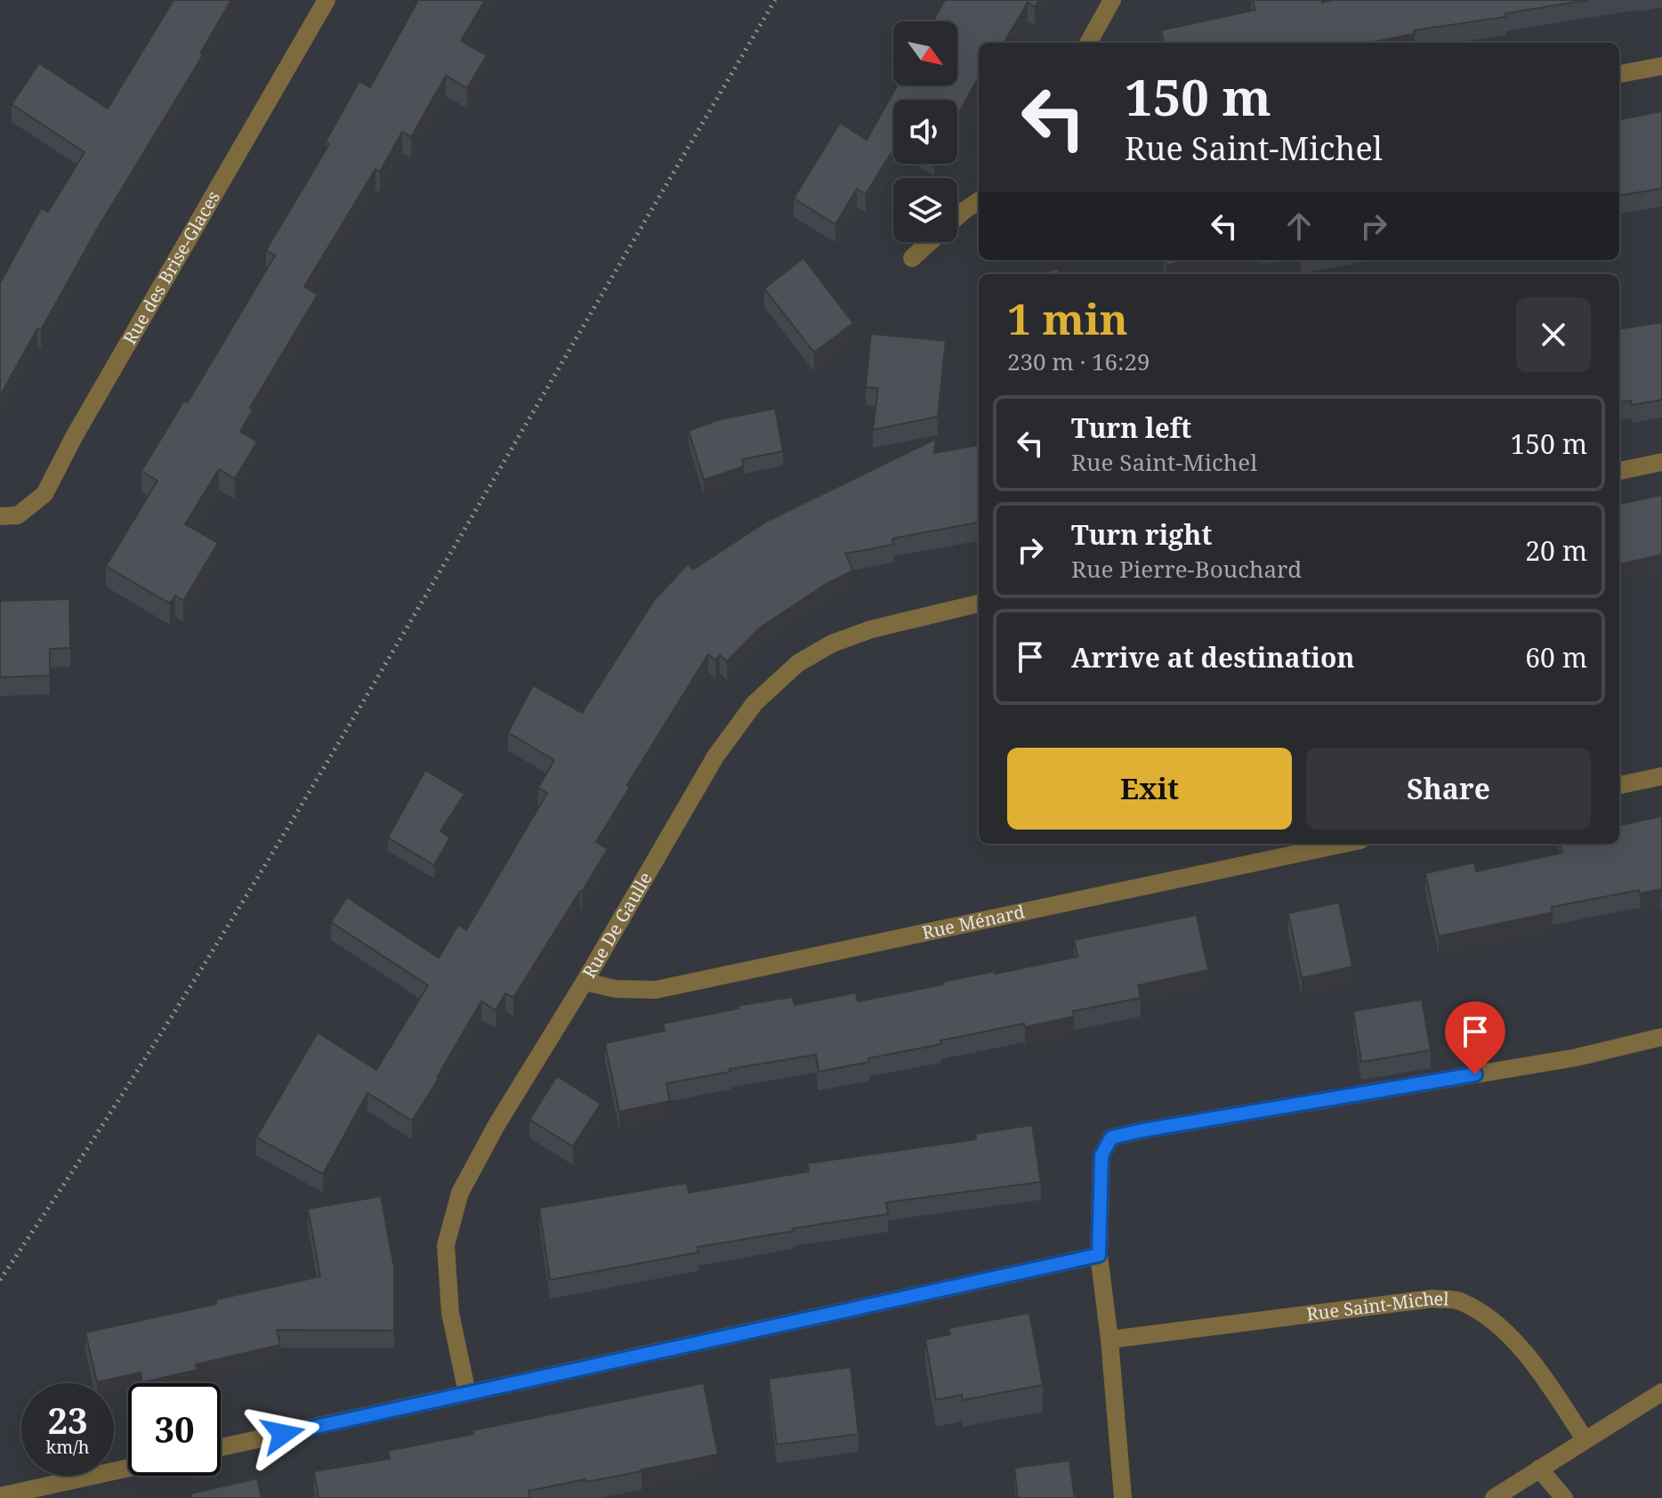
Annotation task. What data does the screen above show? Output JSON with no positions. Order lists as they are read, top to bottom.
{
  "streets": {
    "street": [
      "Rue des Brise-Glaces",
      "Rue Ménard",
      "Rue De Gaulle",
      "Rue Saint-Michel"
    ]
  },
  "crossings": [
    ["Rue Ménard", "Rue De Gaulle"]
  ],
  "north": "bottom right",
  "page": {
    "turn": ["150 m", "Rue Saint-Michel"],
    "heading": ["1 min", "230 m · 16:29"],
    "list": [
      {
        "name": "Turn left",
        "note": "Rue Saint-Michel",
        "value": "150 m"
      },
      {
        "name": "Turn right",
        "note": "Rue Pierre-Bouchard",
        "value": "20 m"
      },
      {
        "name": "Arrive at destination",
        "value": "60 m"
      }
    ],
    "buttons": ["Exit", "Share"],
    "speed": "23 km/h",
    "limit": "30"
  }
}
